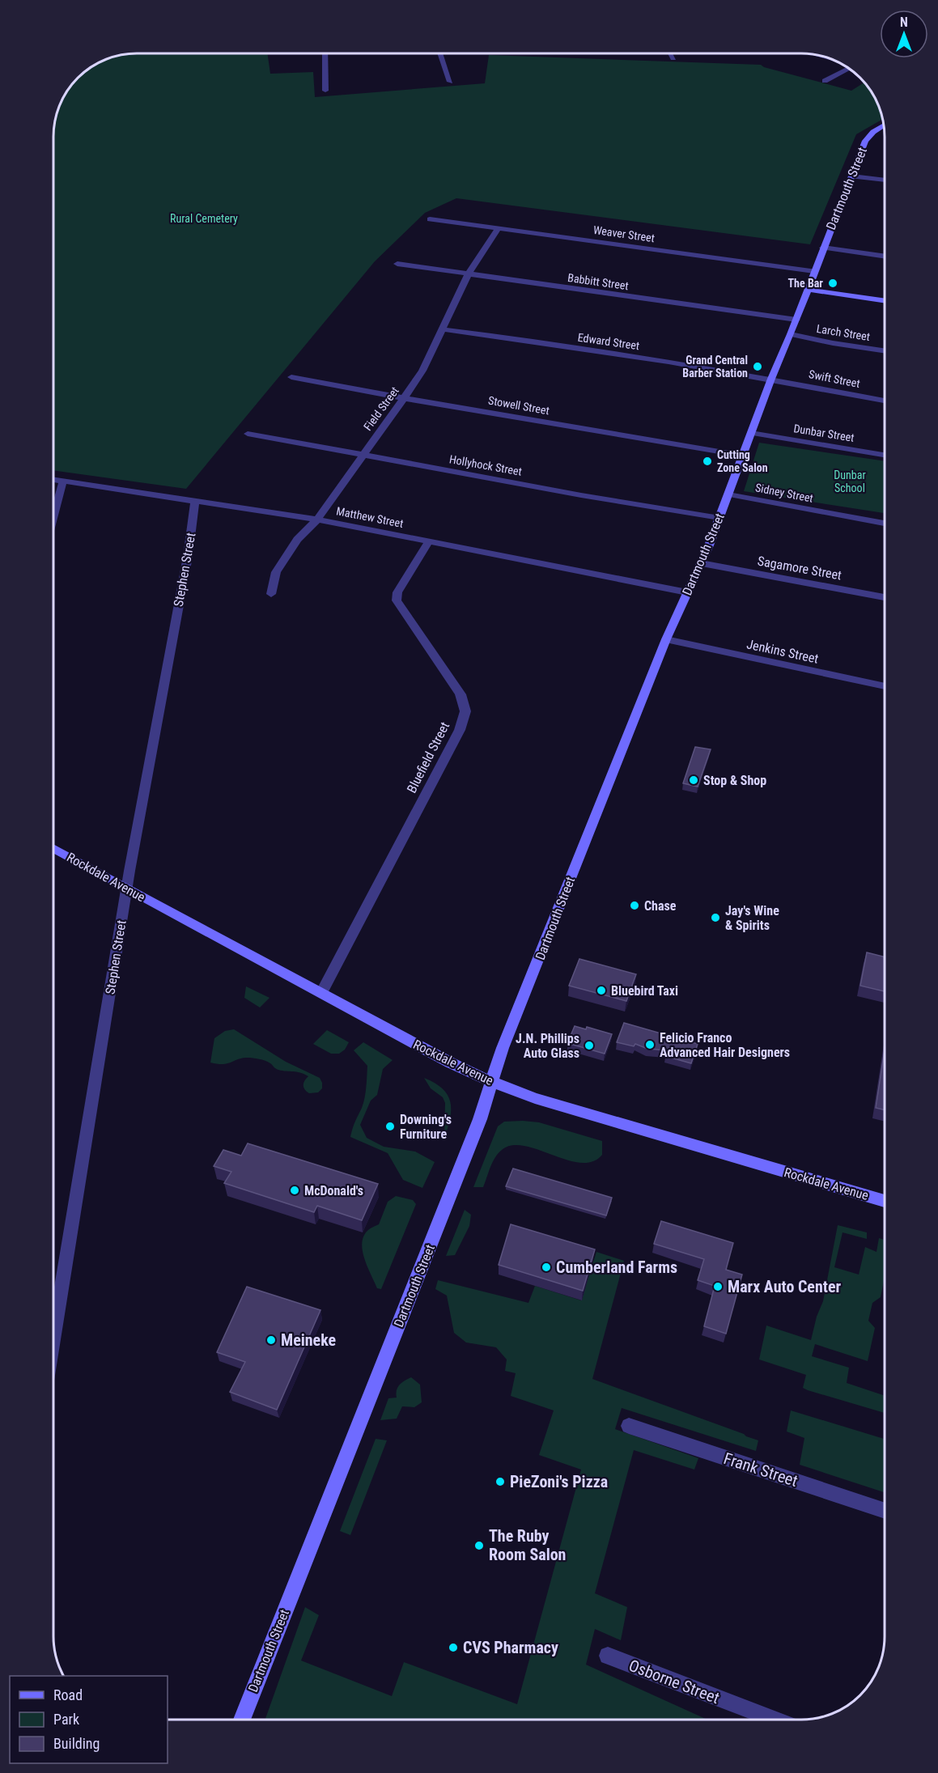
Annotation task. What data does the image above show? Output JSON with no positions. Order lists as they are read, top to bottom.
{
  "streets": {
    "main road": ["Dartmouth Street", "Rockdale Avenue"],
    "street": [
      "Weaver Street",
      "Babbitt Street",
      "Larch Street",
      "Edward Street",
      "Swift Street",
      "Stowell Street",
      "Field Street",
      "Dunbar Street",
      "Hollyhock Street",
      "Sidney Street",
      "Matthew Street",
      "Sagamore Street",
      "Stephen Street",
      "Jenkins Street",
      "Bluefield Street",
      "Frank Street",
      "Osborne Street"
    ]
  },
  "crossings": [
    ["Dartmouth Street", "Weaver Street"],
    ["Dartmouth Street", "Babbitt Street"],
    ["Dartmouth Street", "Larch Street"],
    ["Dartmouth Street", "Edward Street"],
    ["Dartmouth Street", "Swift Street"],
    ["Dartmouth Street", "Stowell Street"],
    ["Dartmouth Street", "Dunbar Street"],
    ["Dartmouth Street", "Hollyhock Street"],
    ["Dartmouth Street", "Sidney Street"],
    ["Dartmouth Street", "Matthew Street"],
    ["Dartmouth Street", "Sagamore Street"],
    ["Dartmouth Street", "Jenkins Street"],
    ["Dartmouth Street", "Rockdale Avenue"],
    ["Weaver Street", "Field Street"],
    ["Babbitt Street", "Field Street"],
    ["Edward Street", "Swift Street"],
    ["Edward Street", "Field Street"],
    ["Stowell Street", "Field Street"],
    ["Field Street", "Hollyhock Street"],
    ["Field Street", "Matthew Street"],
    ["Matthew Street", "Stephen Street"],
    ["Matthew Street", "Bluefield Street"],
    ["Stephen Street", "Rockdale Avenue"],
    ["Bluefield Street", "Rockdale Avenue"]
  ],
  "parks": ["Rural Cemetery", "Dunbar School"],
  "places": [
    "The Bar",
    "Grand Central Barber Station",
    "Cutting Zone Salon",
    "Stop & Shop",
    "Chase",
    "Jay's Wine & Spirits",
    "Bluebird Taxi",
    "Felicio Franco Advanced Hair Designers",
    "J.N. Phillips Auto Glass",
    "Downing's Furniture",
    "McDonald's",
    "Cumberland Farms",
    "Marx Auto Center",
    "Meineke",
    "PieZoni's Pizza",
    "The Ruby Room Salon",
    "CVS Pharmacy"
  ],
  "legend": ["Road", "Park", "Building"],
  "north": "top"
}
